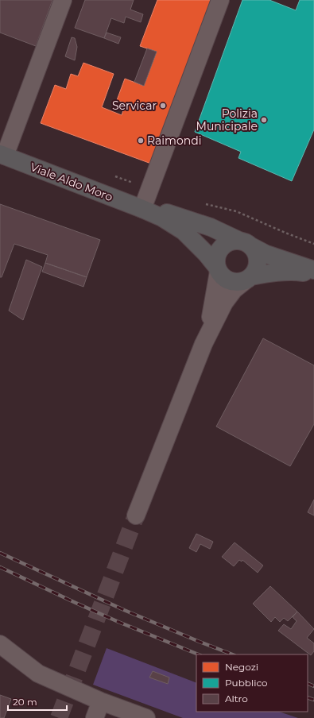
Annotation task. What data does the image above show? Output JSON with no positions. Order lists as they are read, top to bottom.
{
  "streets": {
    "main road": ["Viale Aldo Moro"]
  },
  "places": ["Servicar", "Polizia Municipale", "Raimondi"],
  "legend": ["Negozi", "Pubblico", "Altro"],
  "scale_bar": "20 m"
}
